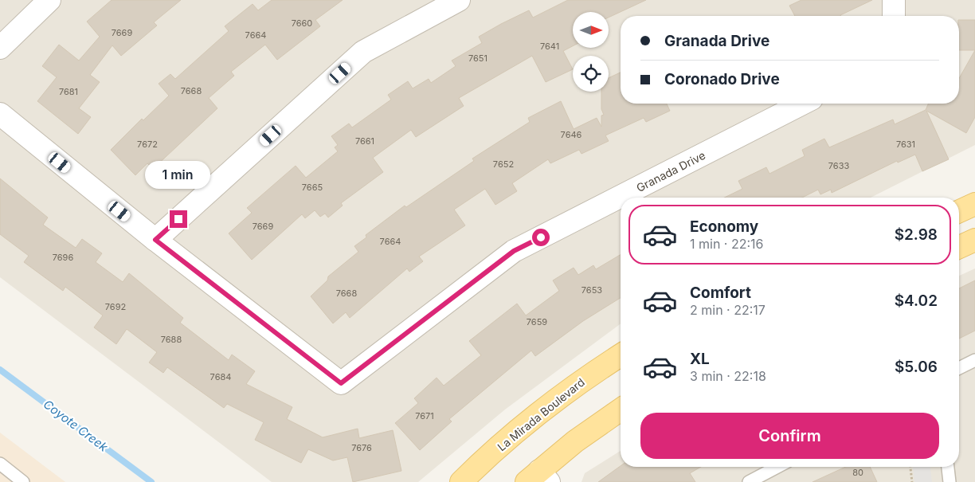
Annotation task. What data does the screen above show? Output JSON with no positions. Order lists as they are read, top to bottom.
{
  "streets": {
    "main road": ["La Mirada Boulevard"],
    "street": ["Granada Drive"]
  },
  "water": ["Coyote Creek"],
  "house_numbers": [
    "7660",
    "7669",
    "7664",
    "7641",
    "7651",
    "7668",
    "7681",
    "7646",
    "7661",
    "7672",
    "7631",
    "7652",
    "7633",
    "7665",
    "7669",
    "7664",
    "7696",
    "7653",
    "7668",
    "7692",
    "7659",
    "7688",
    "7684",
    "7671",
    "7676",
    "80"
  ],
  "north": "right",
  "page": {
    "banner": ["Granada Drive", "Coronado Drive"],
    "bubble": "1 min",
    "list": [
      {
        "name": "Economy",
        "note": "1 min · 22:16",
        "value": "$2.98"
      },
      {
        "name": "Comfort",
        "note": "2 min · 22:17",
        "value": "$4.02"
      },
      {
        "name": "XL",
        "note": "3 min · 22:18",
        "value": "$5.06"
      }
    ],
    "buttons": "Confirm"
  }
}
